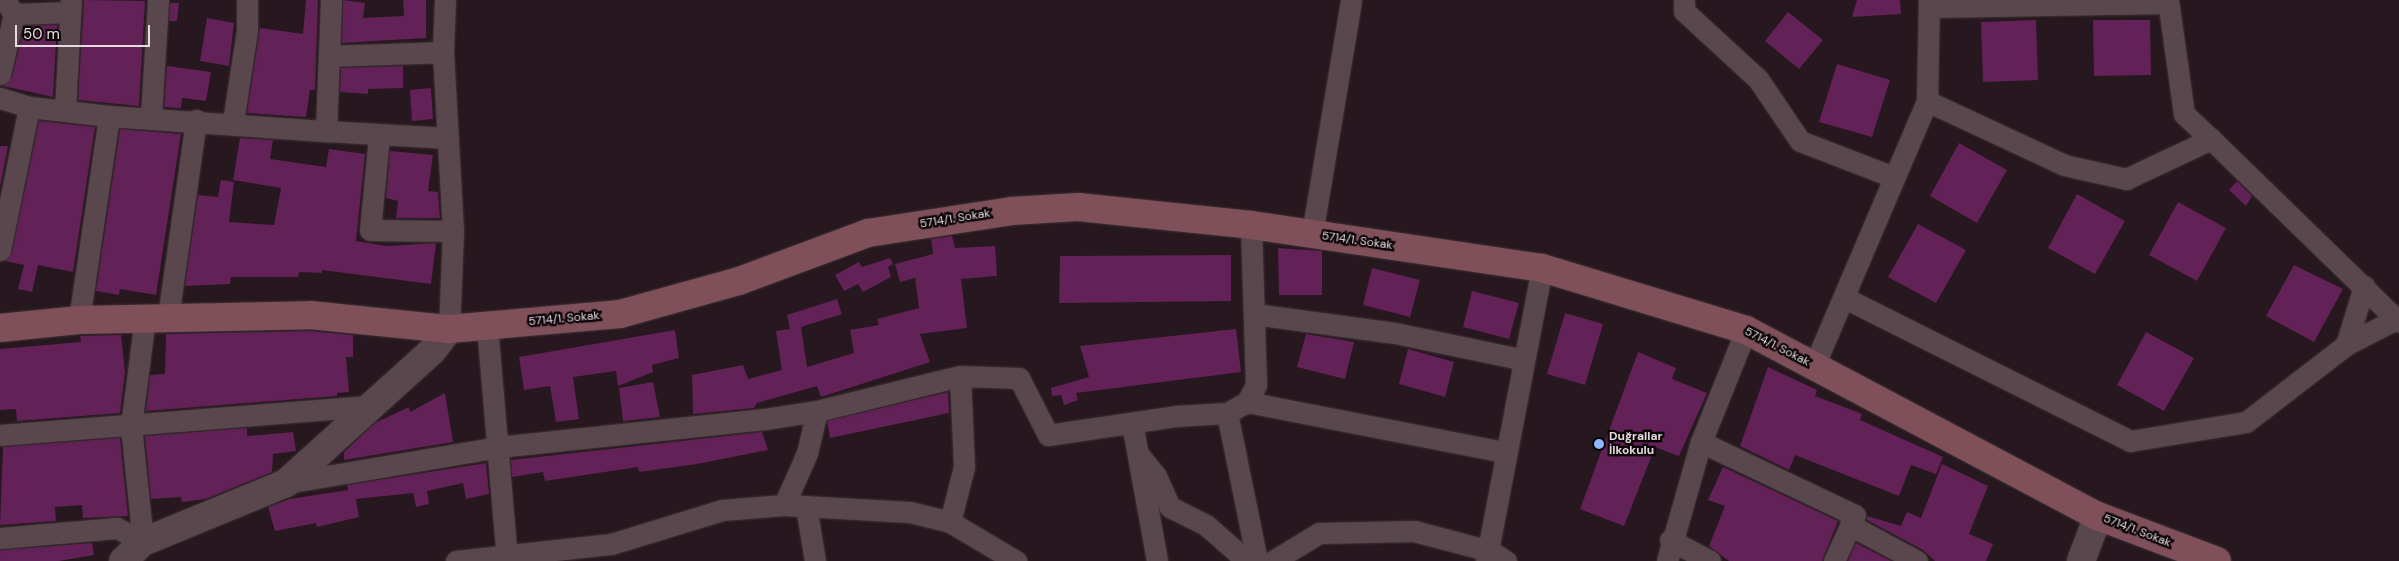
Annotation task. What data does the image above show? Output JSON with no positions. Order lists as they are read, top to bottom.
{
  "streets": {
    "main road": ["5714/1. Sokak"]
  },
  "places": ["Duğrallar İlkokulu"],
  "scale_bar": "50 m"
}
